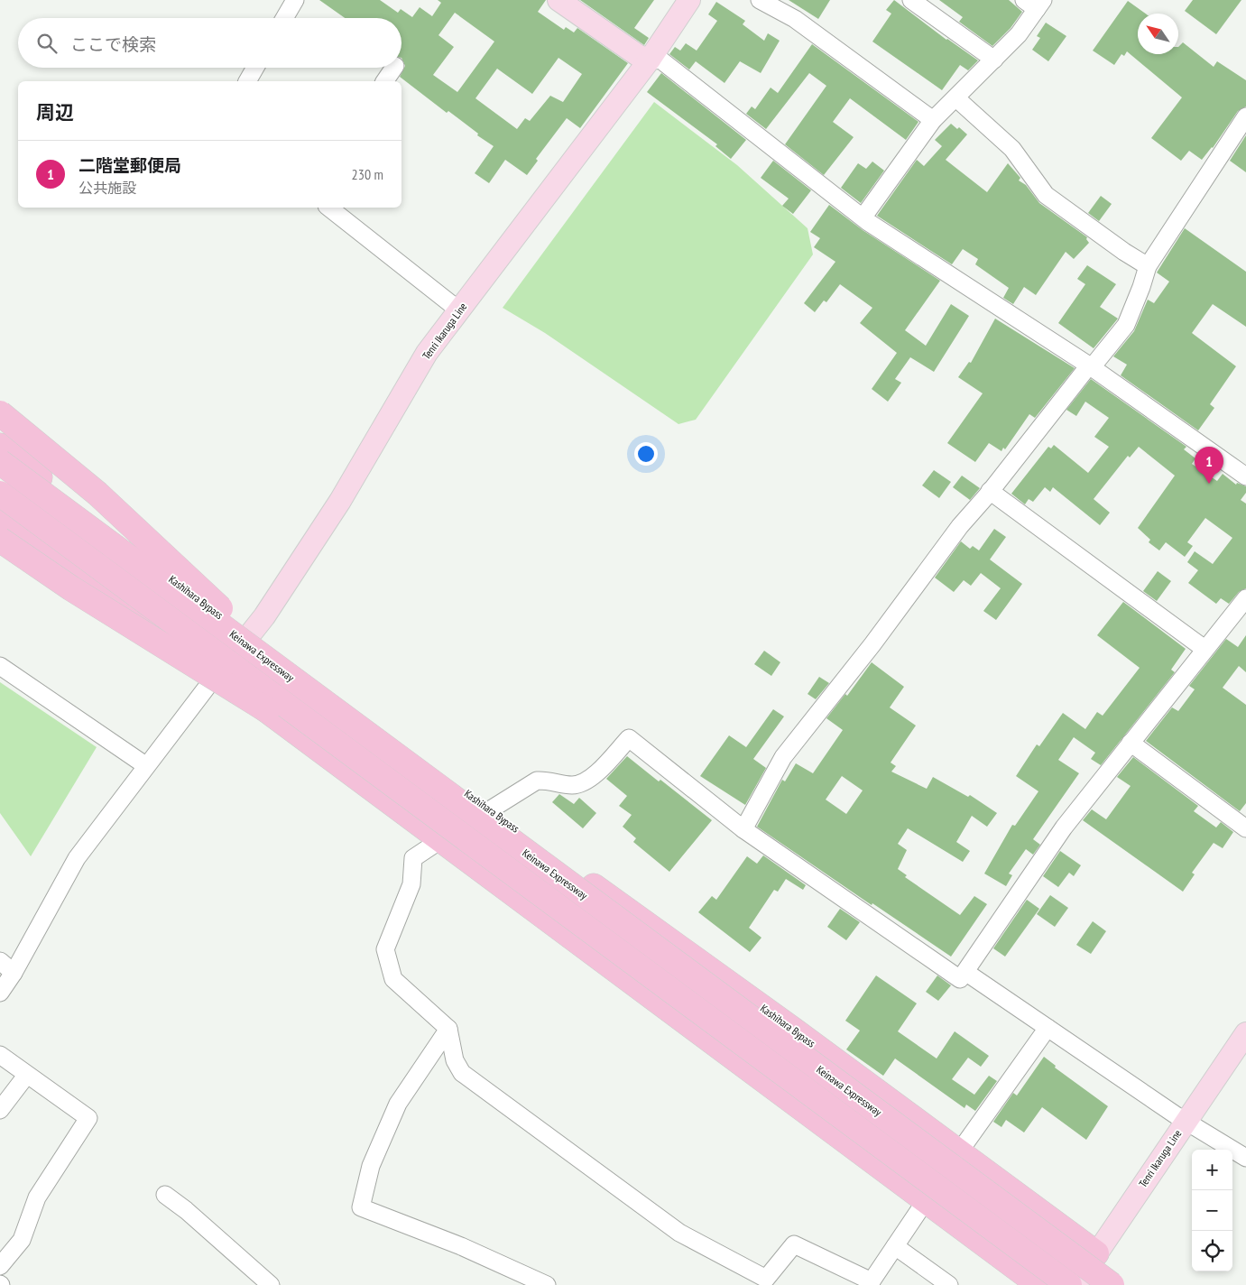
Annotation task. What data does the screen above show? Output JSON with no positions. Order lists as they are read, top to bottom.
{
  "streets": {
    "highway": ["Kashihara Bypass", "Keinawa Expressway"],
    "main road": ["Tenri Ikaruga Line"]
  },
  "crossings": [
    ["Tenri Ikaruga Line", "Kashihara Bypass"]
  ],
  "north": "top left",
  "page": {
    "search": "ここで検索",
    "heading": "周辺",
    "list": [
      {
        "mark": "1",
        "name": "二階堂郵便局",
        "note": "公共施設",
        "value": "230 m"
      }
    ],
    "pins": "1",
    "map_buttons": ["+", "−"]
  }
}
